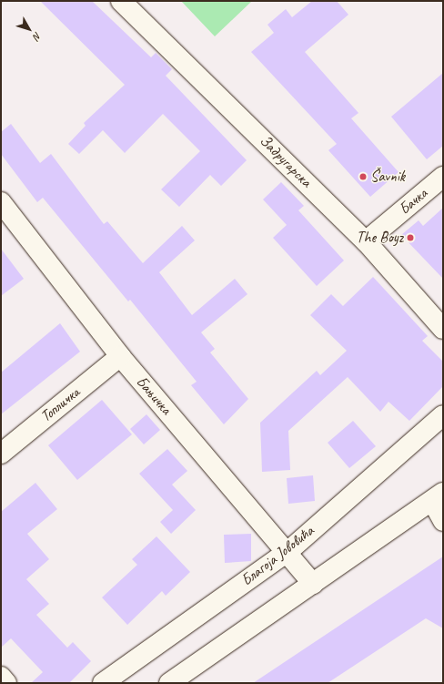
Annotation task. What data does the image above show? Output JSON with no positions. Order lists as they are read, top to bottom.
{
  "streets": {
    "street": [
      "Задругарска",
      "Бачка",
      "Бањичка",
      "Топличка",
      "Благоја Јововића"
    ]
  },
  "crossings": [
    ["Задругарска", "Бачка"],
    ["Бањичка", "Топличка"],
    ["Бањичка", "Благоја Јововића"]
  ],
  "places": ["Šavnik", "The Boyz"],
  "north": "bottom right"
}
